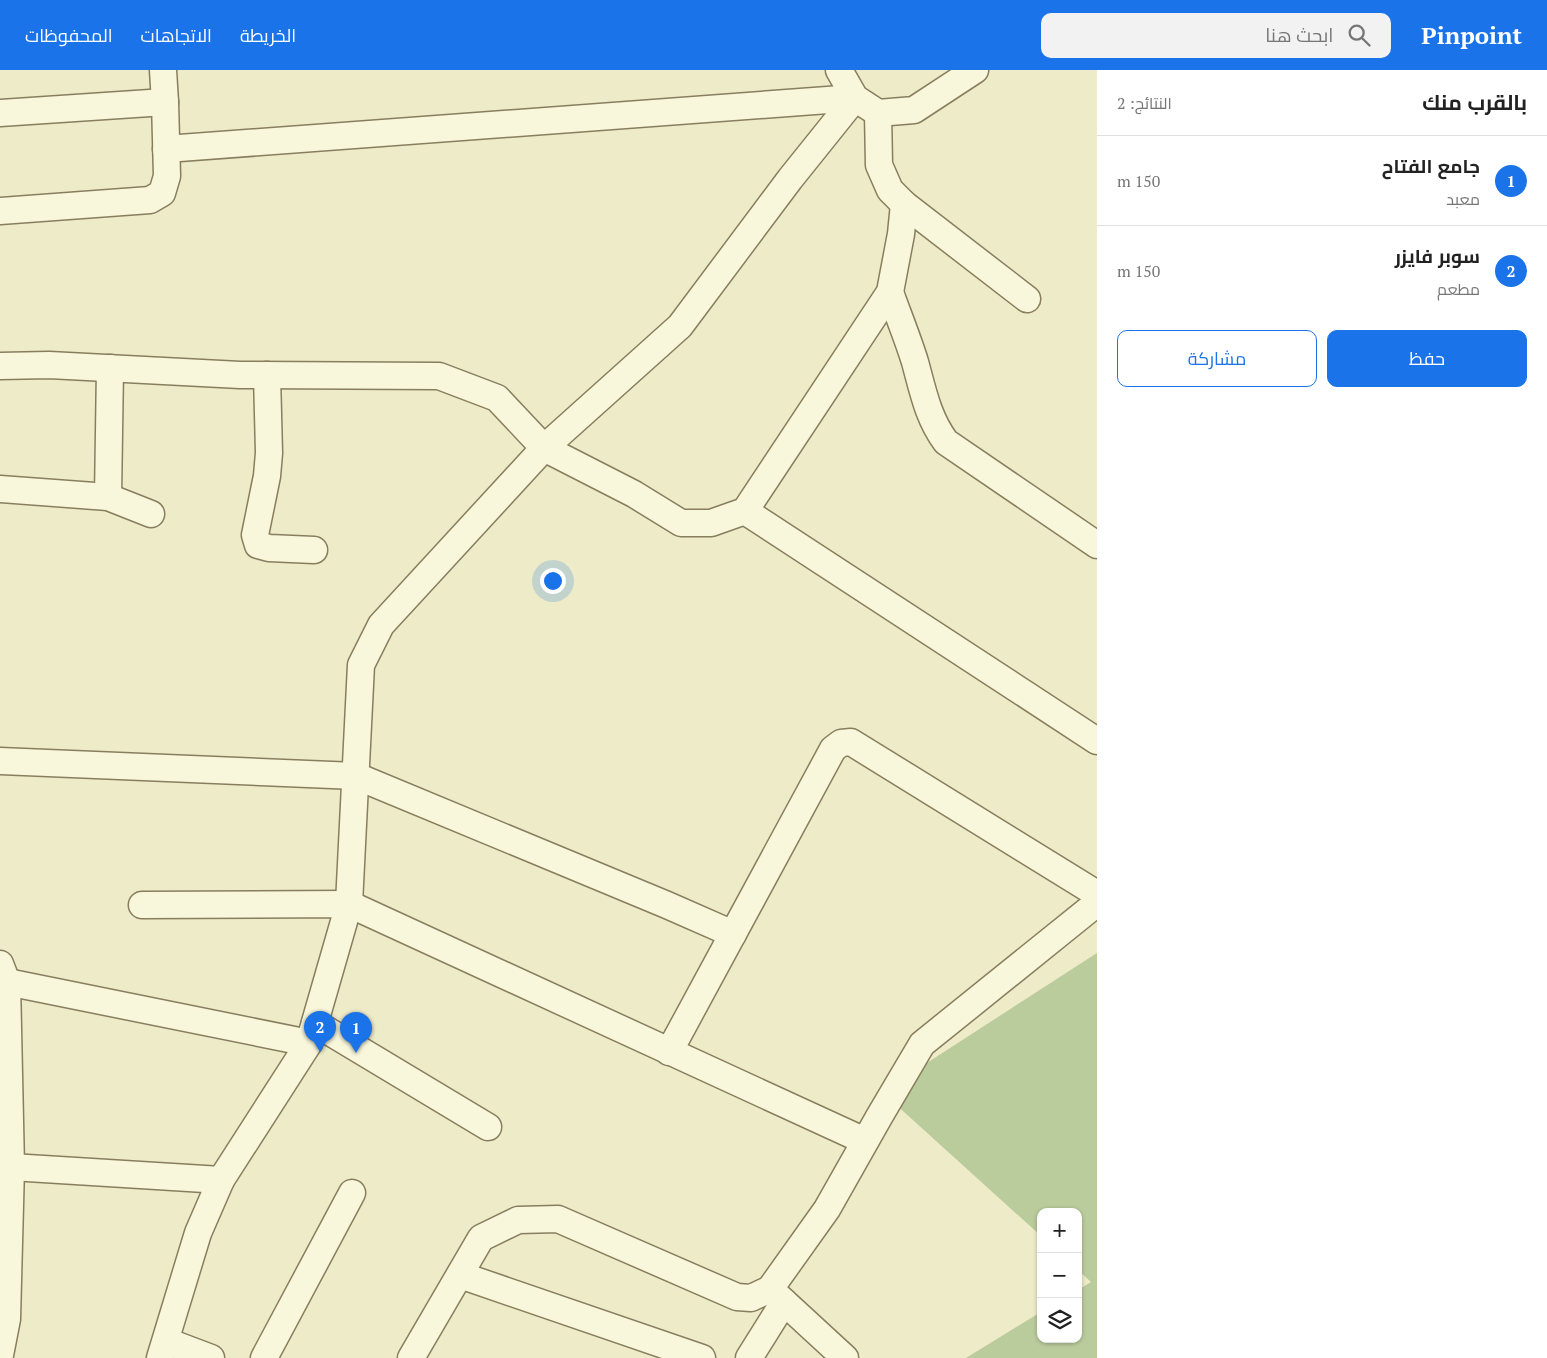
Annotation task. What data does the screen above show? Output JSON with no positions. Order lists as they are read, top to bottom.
{
  "page": {
    "header": "Pinpoint",
    "search": "ابحث هنا",
    "nav": ["الخريطة", "الاتجاهات", "المحفوظات"],
    "heading": ["بالقرب منك", "النتائج: 2"],
    "list": [
      {
        "mark": "1",
        "name": "جامع الفتاح",
        "note": "معبد",
        "value": "150 m"
      },
      {
        "mark": "2",
        "name": "سوبر فايزر",
        "note": "مطعم",
        "value": "150 m"
      }
    ],
    "buttons": ["حفظ", "مشاركة"],
    "pins": ["2", "1"],
    "map_buttons": ["+", "−"]
  }
}
